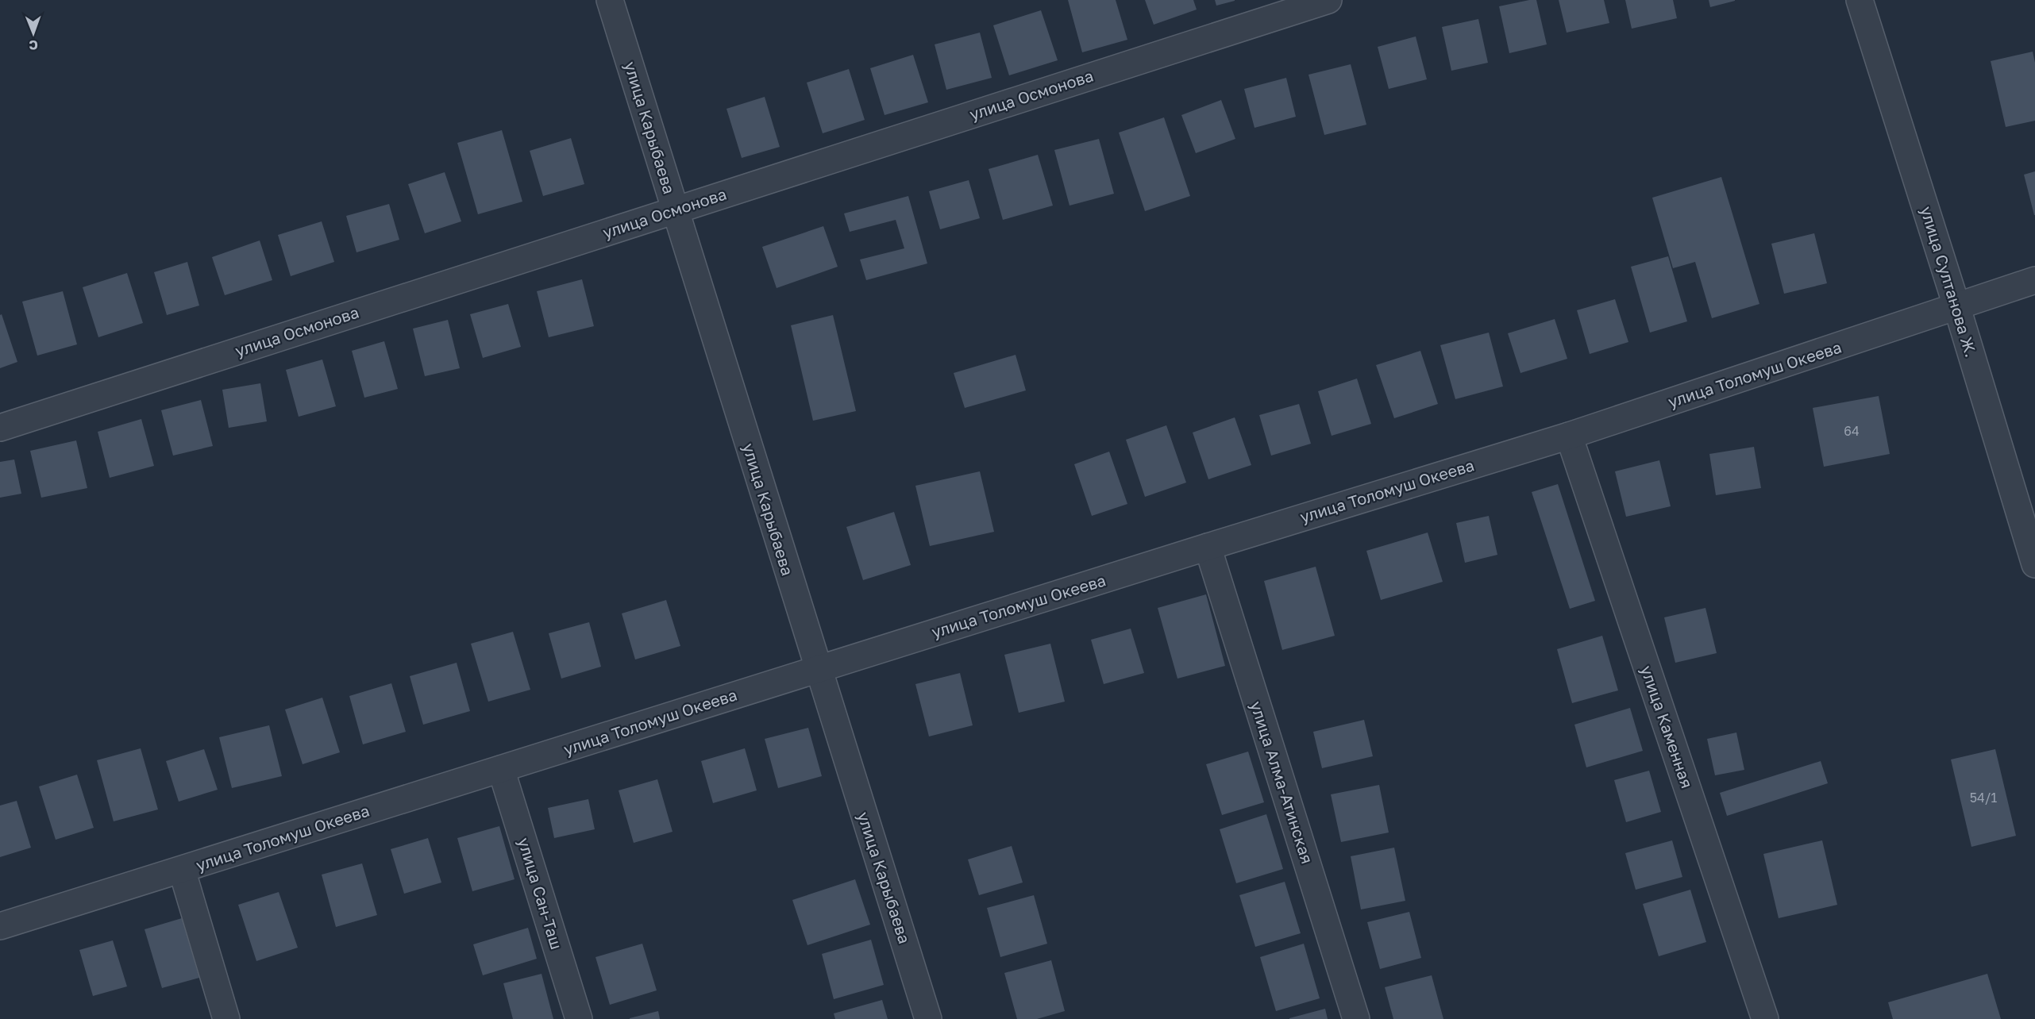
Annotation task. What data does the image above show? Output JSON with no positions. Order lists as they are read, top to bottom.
{
  "streets": {
    "street": [
      "улица Осмонова",
      "улица Карыбаева",
      "улица Султанова Ж.",
      "улица Толомуш Океева",
      "улица Каменная",
      "улица Алма-Атинская",
      "улица Сан-Таш"
    ]
  },
  "crossings": [
    ["улица Осмонова", "улица Карыбаева"],
    ["улица Карыбаева", "улица Толомуш Океева"],
    ["улица Султанова Ж.", "улица Толомуш Океева"],
    ["улица Толомуш Океева", "улица Каменная"],
    ["улица Толомуш Океева", "улица Алма-Атинская"],
    ["улица Толомуш Океева", "улица Сан-Таш"]
  ],
  "house_numbers": ["64", "54/1"],
  "north": "bottom"
}
